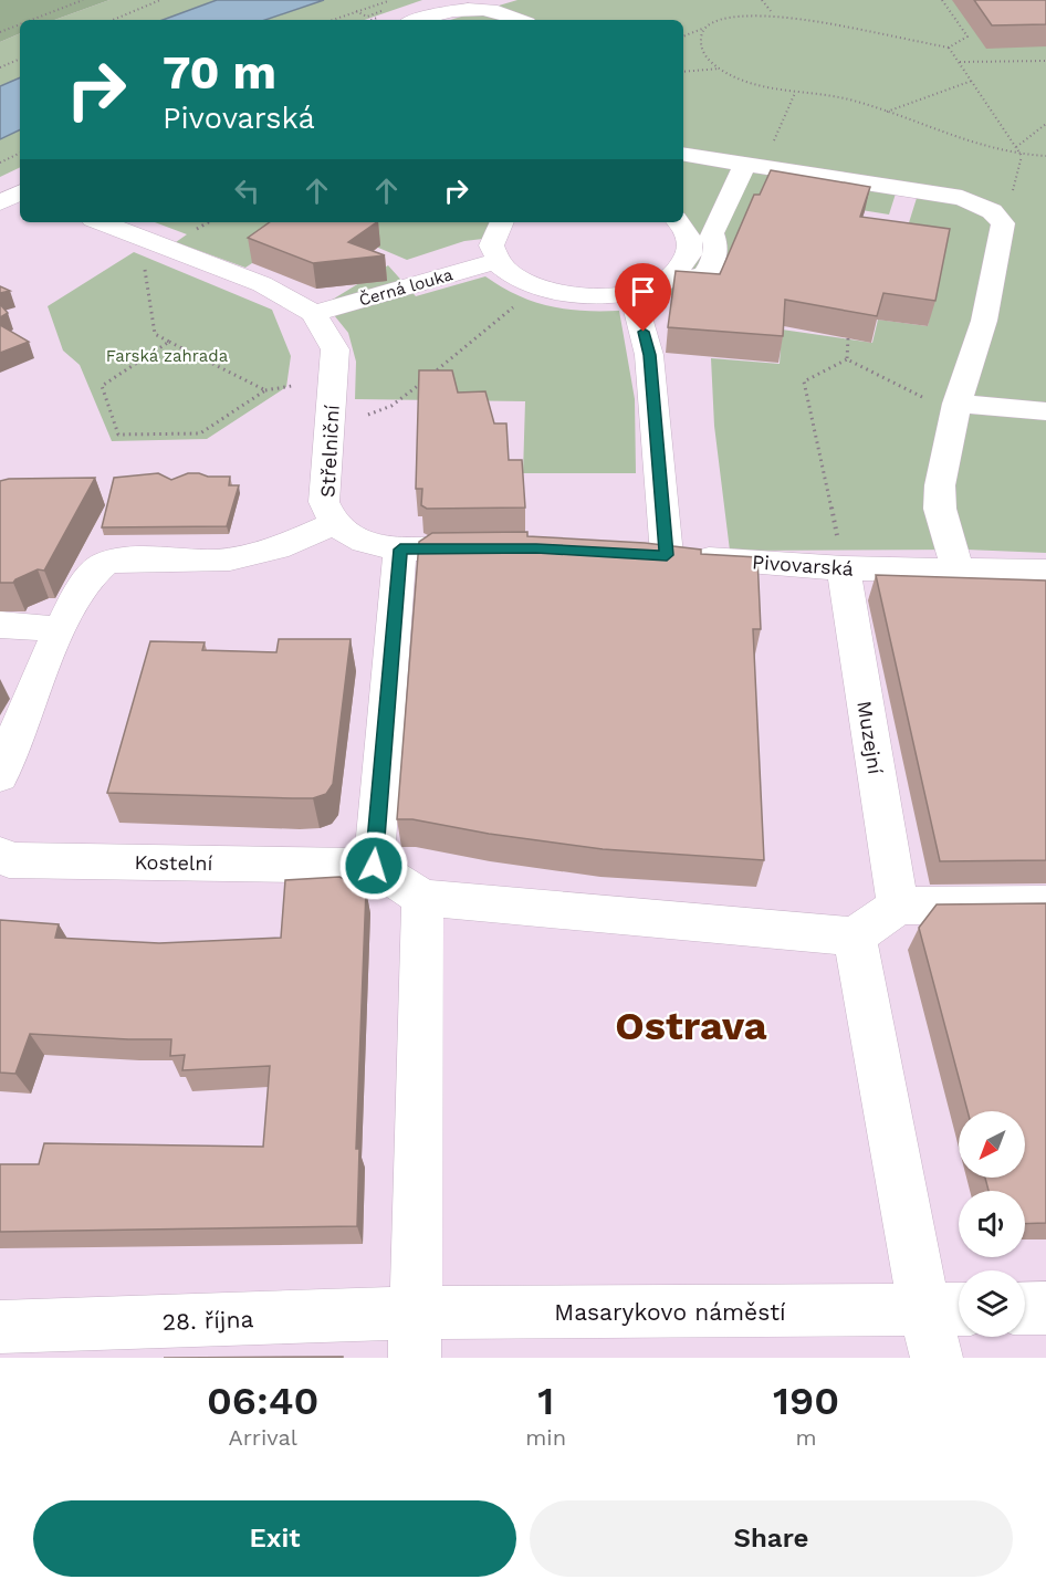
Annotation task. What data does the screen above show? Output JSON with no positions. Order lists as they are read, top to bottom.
{
  "streets": {
    "street": [
      "Černá louka",
      "Střelniční",
      "Pivovarská",
      "Muzejní",
      "Kostelní",
      "Masarykovo náměstí",
      "28. října"
    ]
  },
  "crossings": [
    ["Černá louka", "Střelniční"],
    ["Pivovarská", "Muzejní"],
    ["Masarykovo náměstí", "28. října"]
  ],
  "districts": ["Ostrava"],
  "parks": ["Farská zahrada"],
  "north": "bottom left",
  "page": {
    "turn": ["70 m", "Pivovarská"],
    "eta": [
      "06:40",
      "Arrival",
      "1",
      "min",
      "190",
      "m"
    ],
    "buttons": ["Exit", "Share"]
  }
}
